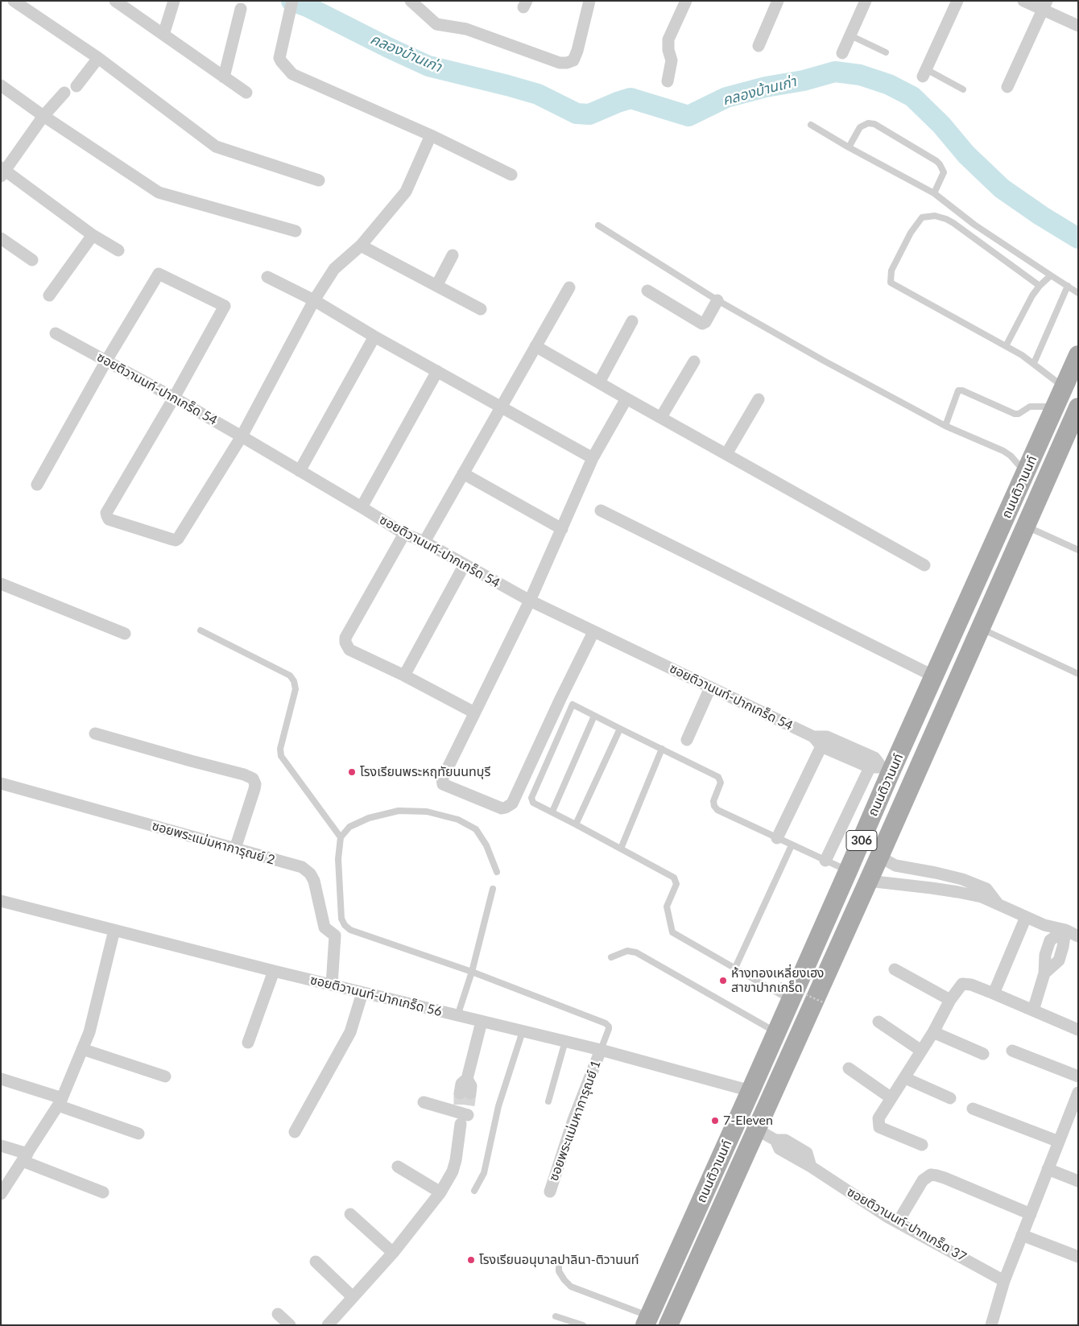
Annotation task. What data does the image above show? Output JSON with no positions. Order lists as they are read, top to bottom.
{
  "streets": {
    "main road": ["ถนนติวานนท์", "306"],
    "street": [
      "ซอยติวานนท์-ปากเกร็ด 54",
      "ซอยพระแม่มหาการุณย์ 2",
      "ซอยติวานนท์-ปากเกร็ด 56",
      "ซอยพระแม่มหาการุณย์ 1",
      "ซอยติวานนท์-ปากเกร็ด 37"
    ]
  },
  "crossings": [
    ["ซอยติวานนท์-ปากเกร็ด 54", "ถนนติวานนท์"],
    ["ถนนติวานนท์", "ซอยติวานนท์-ปากเกร็ด 56"],
    ["ถนนติวานนท์", "ซอยติวานนท์-ปากเกร็ด 37"],
    ["ซอยพระแม่มหาการุณย์ 2", "ซอยติวานนท์-ปากเกร็ด 56"],
    ["ซอยติวานนท์-ปากเกร็ด 56", "ซอยพระแม่มหาการุณย์ 1"]
  ],
  "water": ["คลองบ้านเก่า"],
  "places": [
    "โรงเรียนพระหฤทัยนนทบุรี",
    "ห้างทองเหลี่ยงเฮง สาขาปากเกร็ด",
    "7-Eleven",
    "โรงเรียนอนุบาลปาลินา-ติวานนท์"
  ]
}
